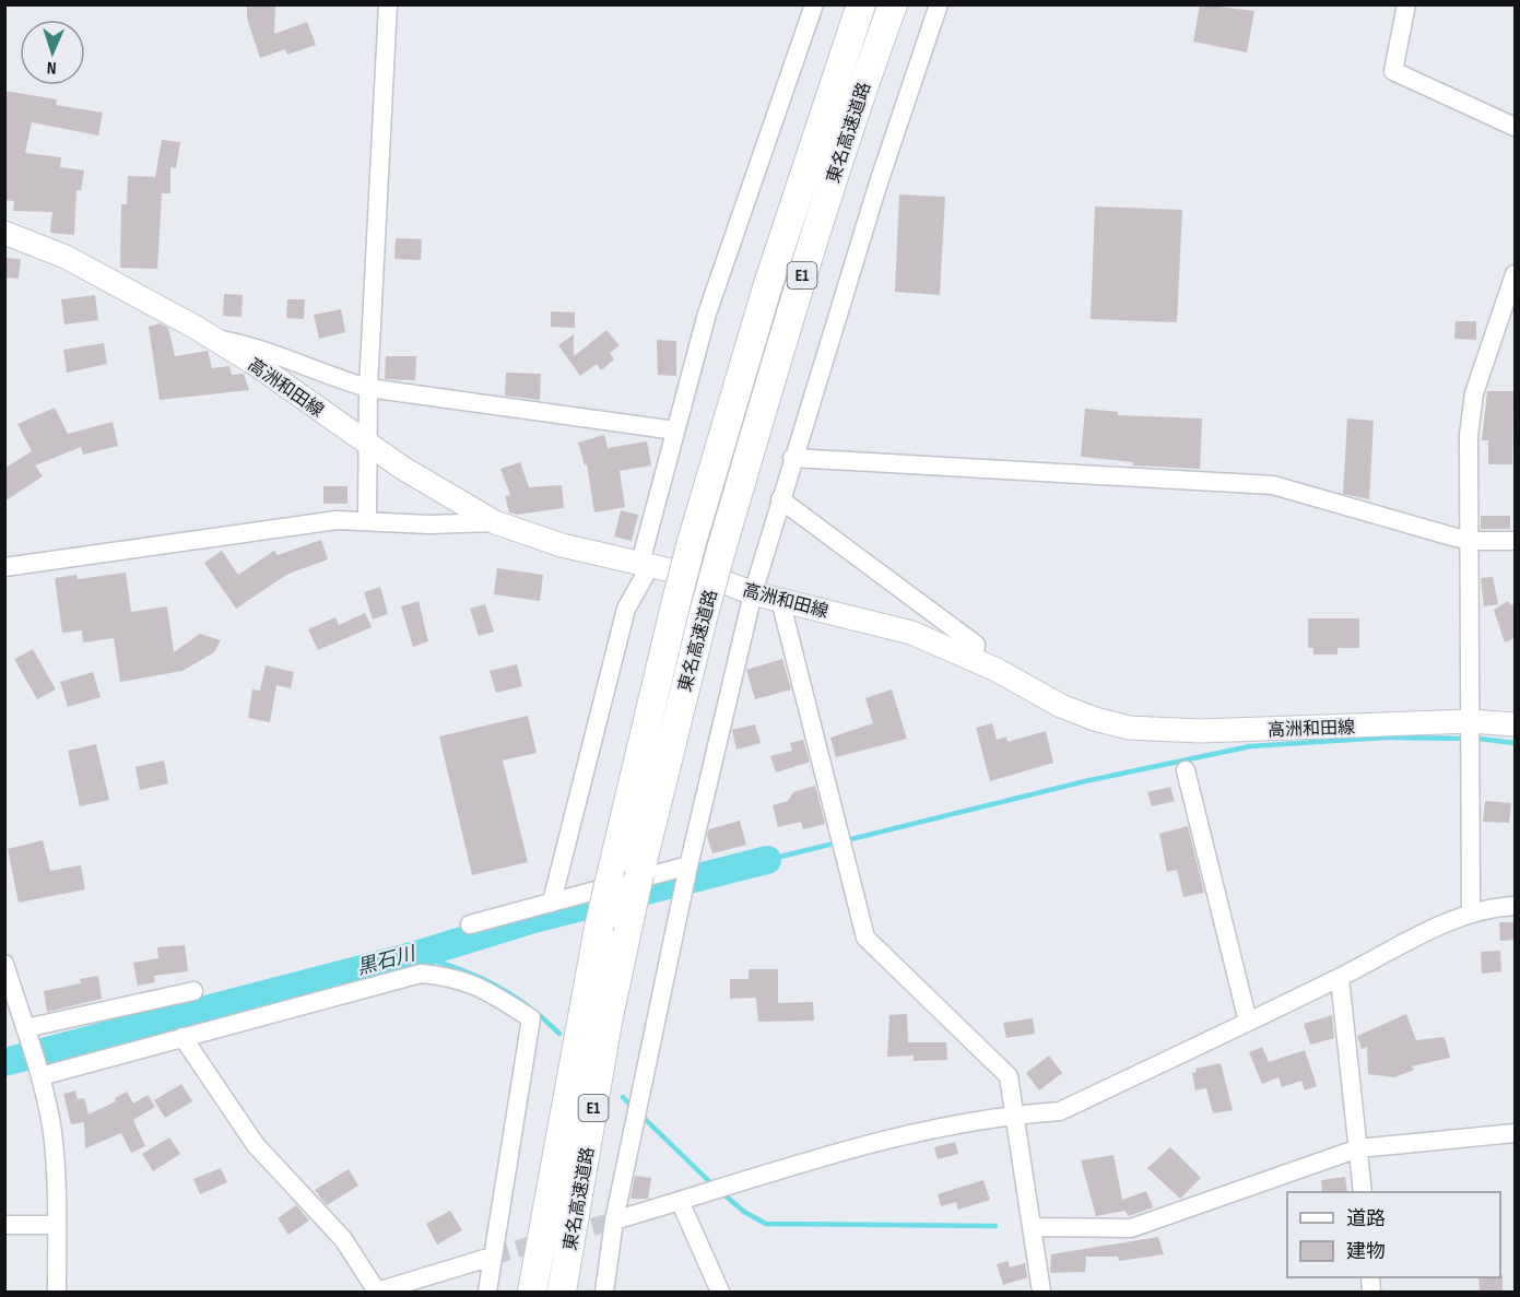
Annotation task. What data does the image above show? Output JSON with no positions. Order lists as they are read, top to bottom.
{
  "streets": {
    "highway": ["東名高速道路", "E1"],
    "main road": ["高洲和田線"]
  },
  "water": ["黒石川"],
  "legend": ["道路", "建物"],
  "north": "bottom"
}
